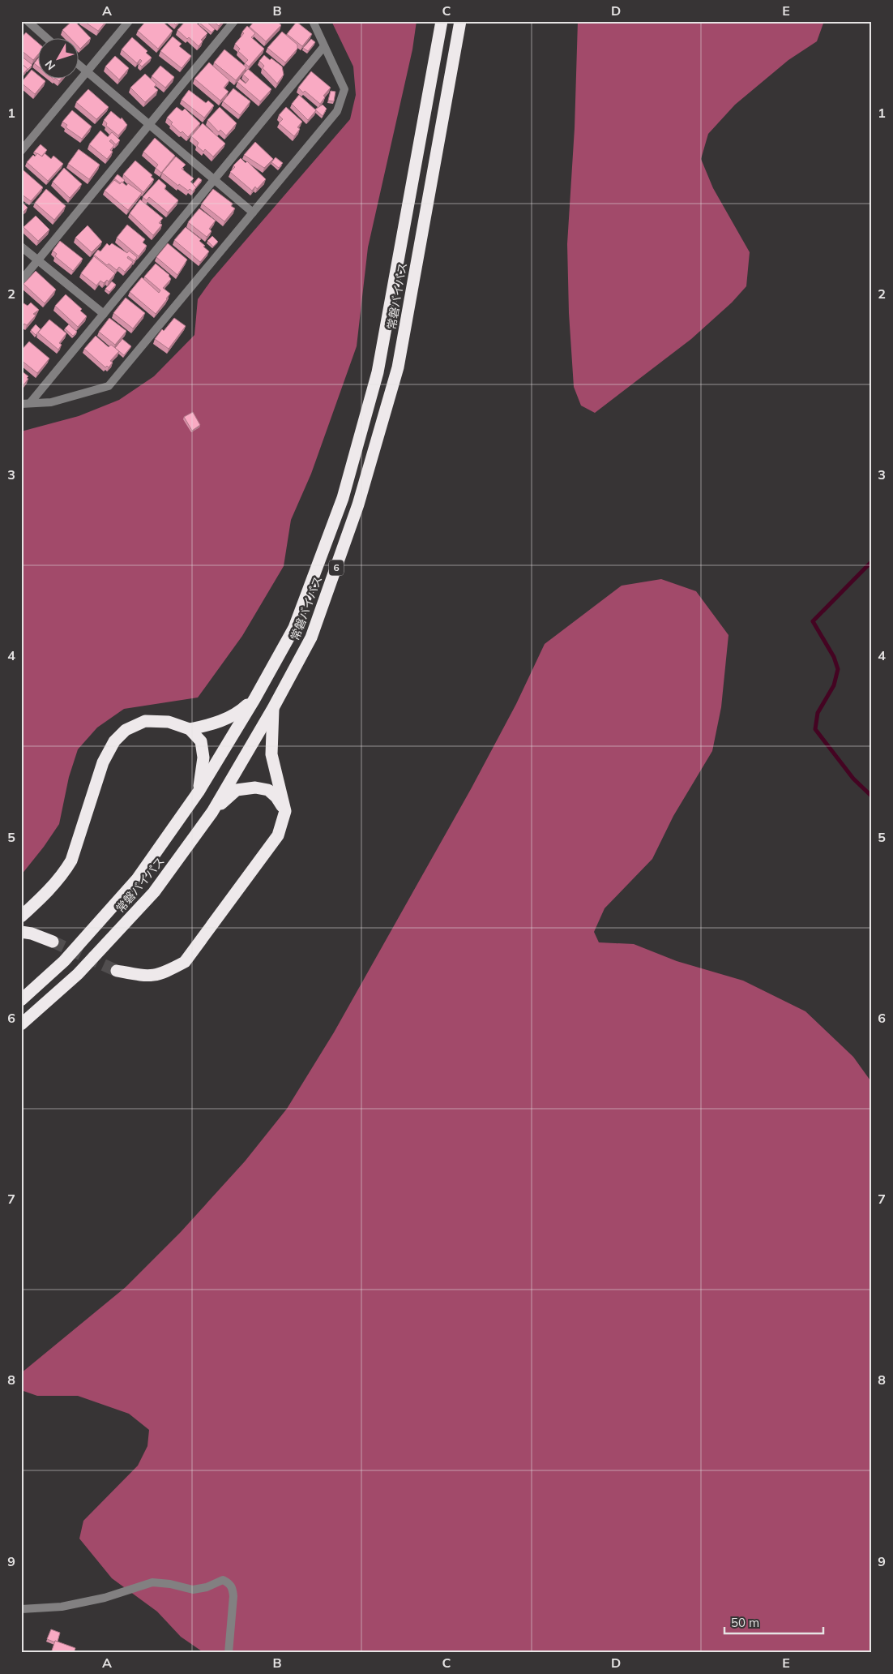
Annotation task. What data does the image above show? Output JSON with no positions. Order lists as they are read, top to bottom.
{
  "streets": {
    "highway": ["常磐バイパス", "6"]
  },
  "scale_bar": "50 m",
  "north": "bottom left",
  "grid": {
    "columns": [
      "A",
      "B",
      "C",
      "D",
      "E"
    ],
    "rows": [
      "1",
      "2",
      "3",
      "4",
      "5",
      "6",
      "7",
      "8",
      "9"
    ]
  }
}
